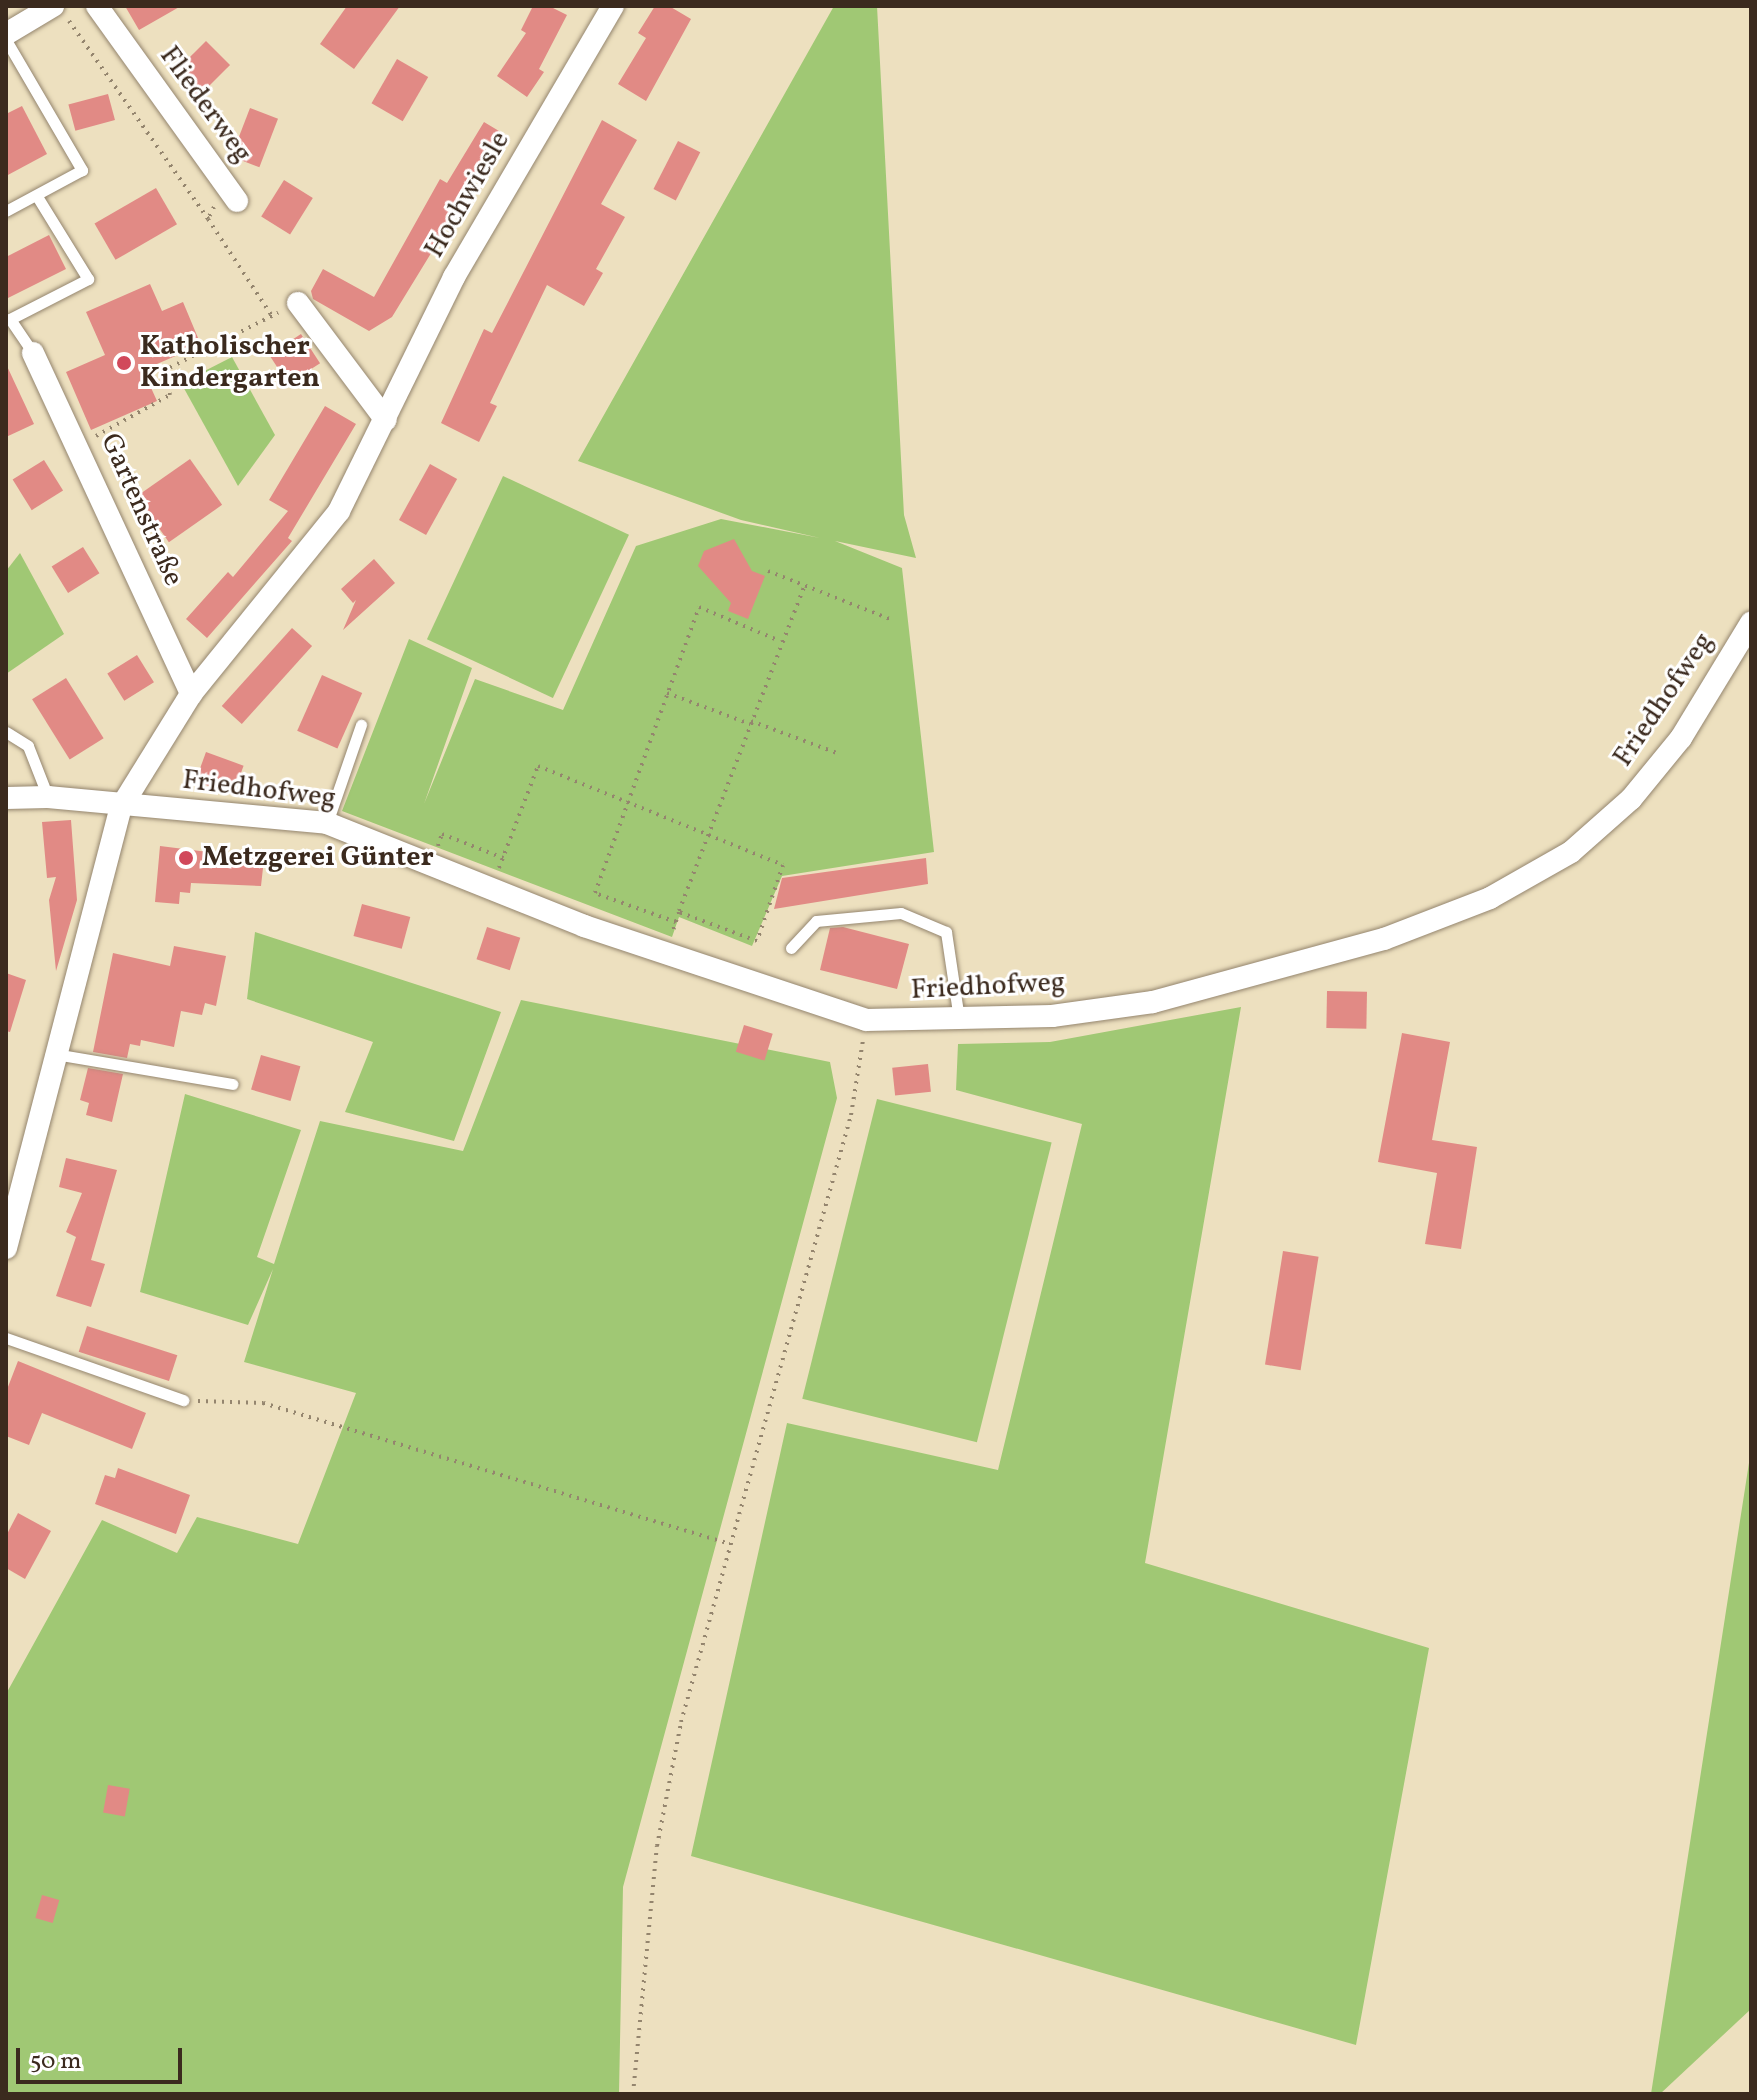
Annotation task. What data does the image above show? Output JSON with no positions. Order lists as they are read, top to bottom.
{
  "streets": {
    "street": [
      "Fliederweg",
      "Hochwiesle",
      "Gartenstraße",
      "Friedhofweg"
    ]
  },
  "crossings": [
    ["Hochwiesle", "Gartenstraße"],
    ["Hochwiesle", "Friedhofweg"]
  ],
  "places": ["Katholischer Kindergarten", "Metzgerei Günter"],
  "scale_bar": "50 m"
}
